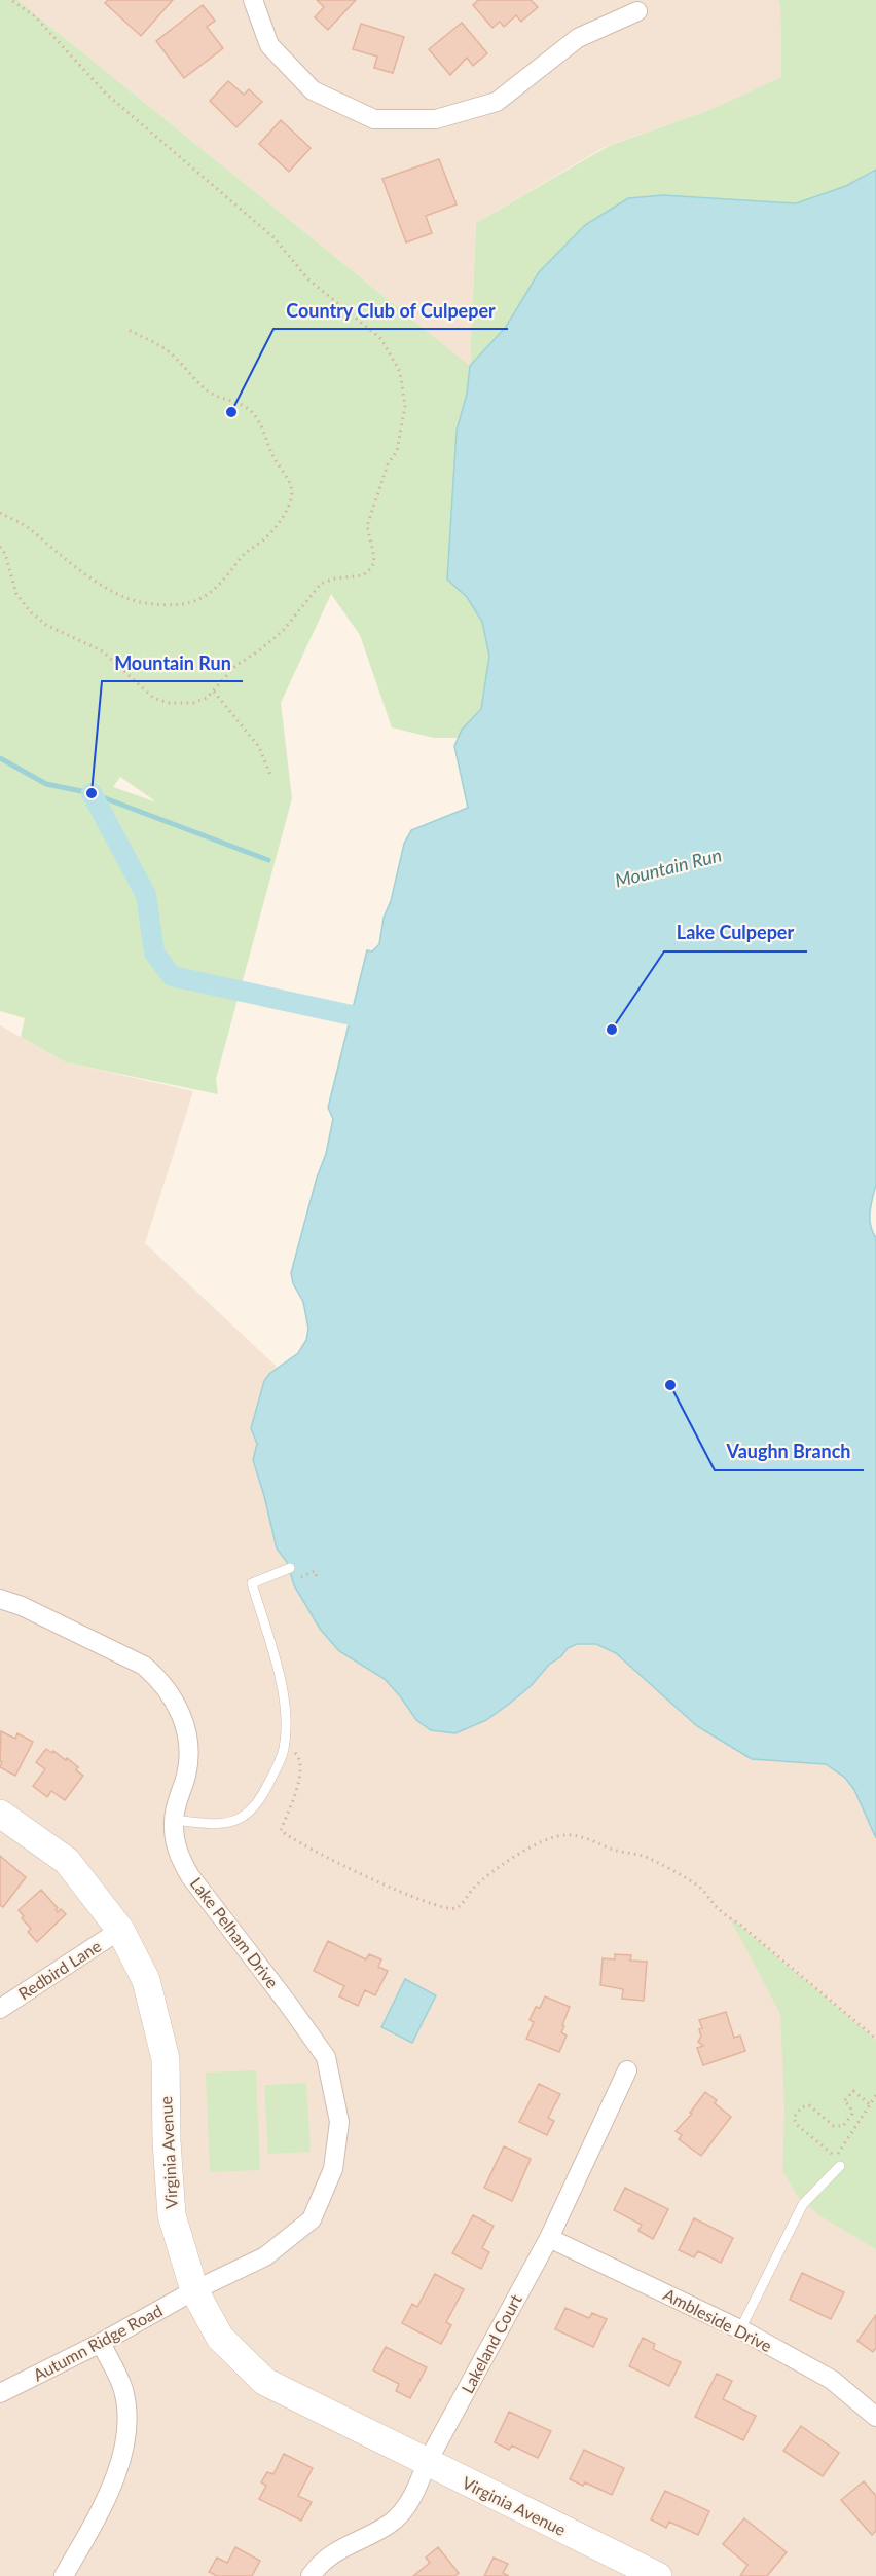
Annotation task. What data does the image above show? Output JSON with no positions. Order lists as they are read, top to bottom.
{
  "streets": {
    "street": [
      "Lake Pelham Drive",
      "Redbird Lane",
      "Virginia Avenue",
      "Ambleside Drive",
      "Autumn Ridge Road",
      "Lakeland Court"
    ]
  },
  "crossings": [
    ["Lake Pelham Drive", "Virginia Avenue"],
    ["Lake Pelham Drive", "Autumn Ridge Road"],
    ["Redbird Lane", "Virginia Avenue"],
    ["Virginia Avenue", "Autumn Ridge Road"],
    ["Virginia Avenue", "Lakeland Court"],
    ["Ambleside Drive", "Lakeland Court"]
  ],
  "water": ["Mountain Run"],
  "places": [
    "Country Club of Culpeper",
    "Mountain Run",
    "Lake Culpeper",
    "Vaughn Branch"
  ]
}
